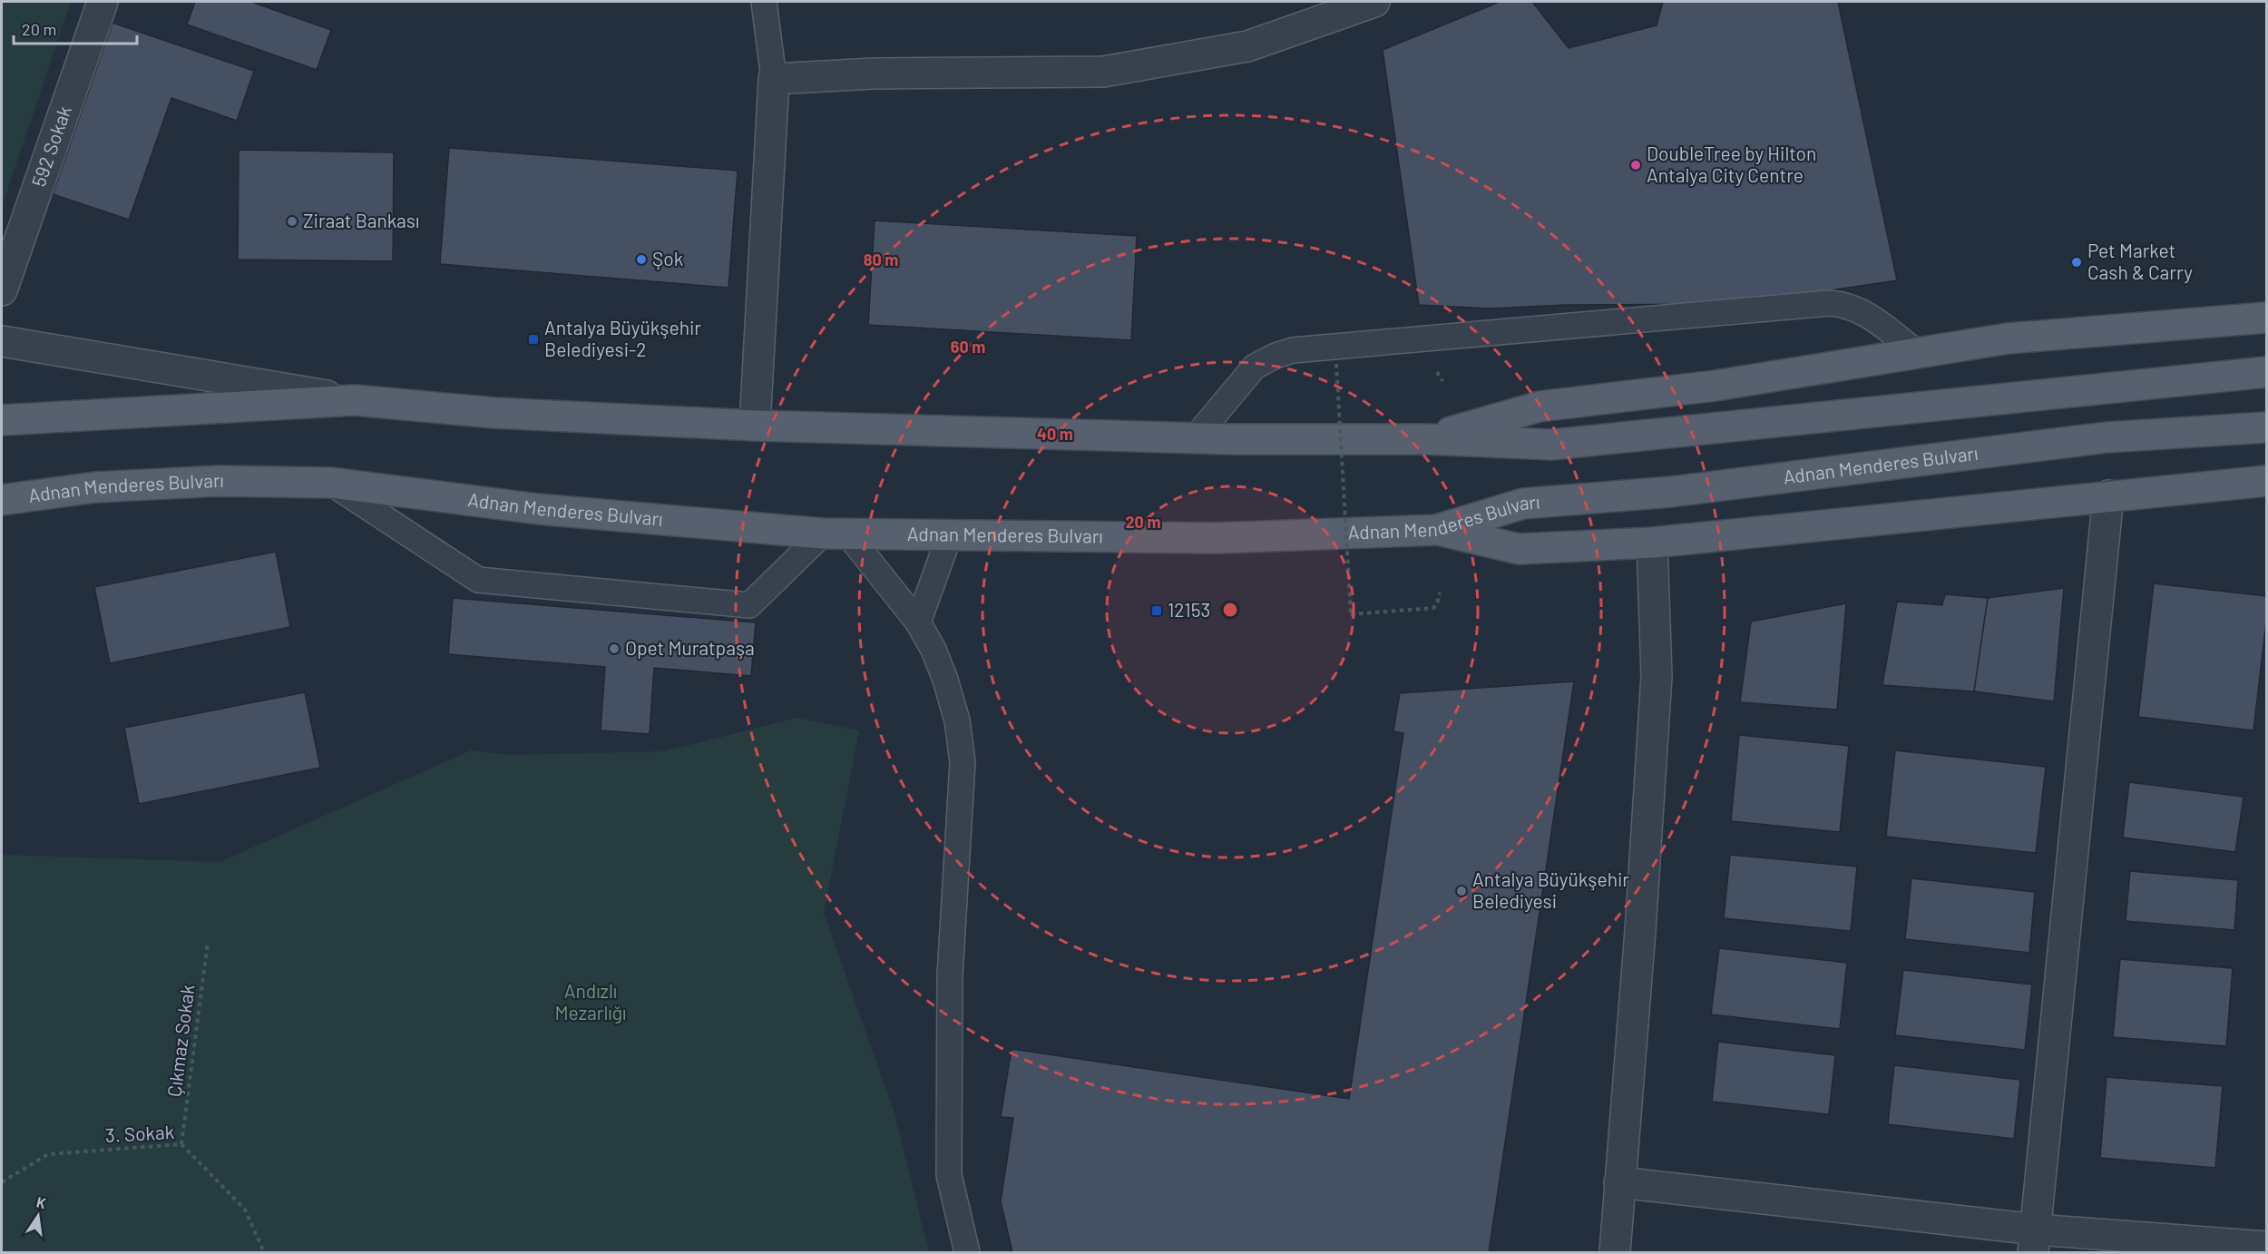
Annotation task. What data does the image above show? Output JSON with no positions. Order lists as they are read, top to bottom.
{
  "streets": {
    "main road": ["Adnan Menderes Bulvarı"],
    "street": ["592 Sokak"],
    "path": ["Çıkmaz Sokak", "3. Sokak"]
  },
  "crossings": [
    ["Çıkmaz Sokak", "3. Sokak"]
  ],
  "parks": ["Andızlı Mezarlığı"],
  "places": {
    "other": [
      "DoubleTree by Hilton Antalya City Centre",
      "Ziraat Bankası",
      "Şok",
      "Pet Market Cash & Carry",
      "Opet Muratpaşa",
      "Antalya Büyükşehir Belediyesi"
    ],
    "transit": ["Antalya Büyükşehir Belediyesi-2", "12153"]
  },
  "scale_bar": "20 m",
  "north": "top",
  "rings": [
    "80 m",
    "60 m",
    "40 m",
    "20 m"
  ]
}
